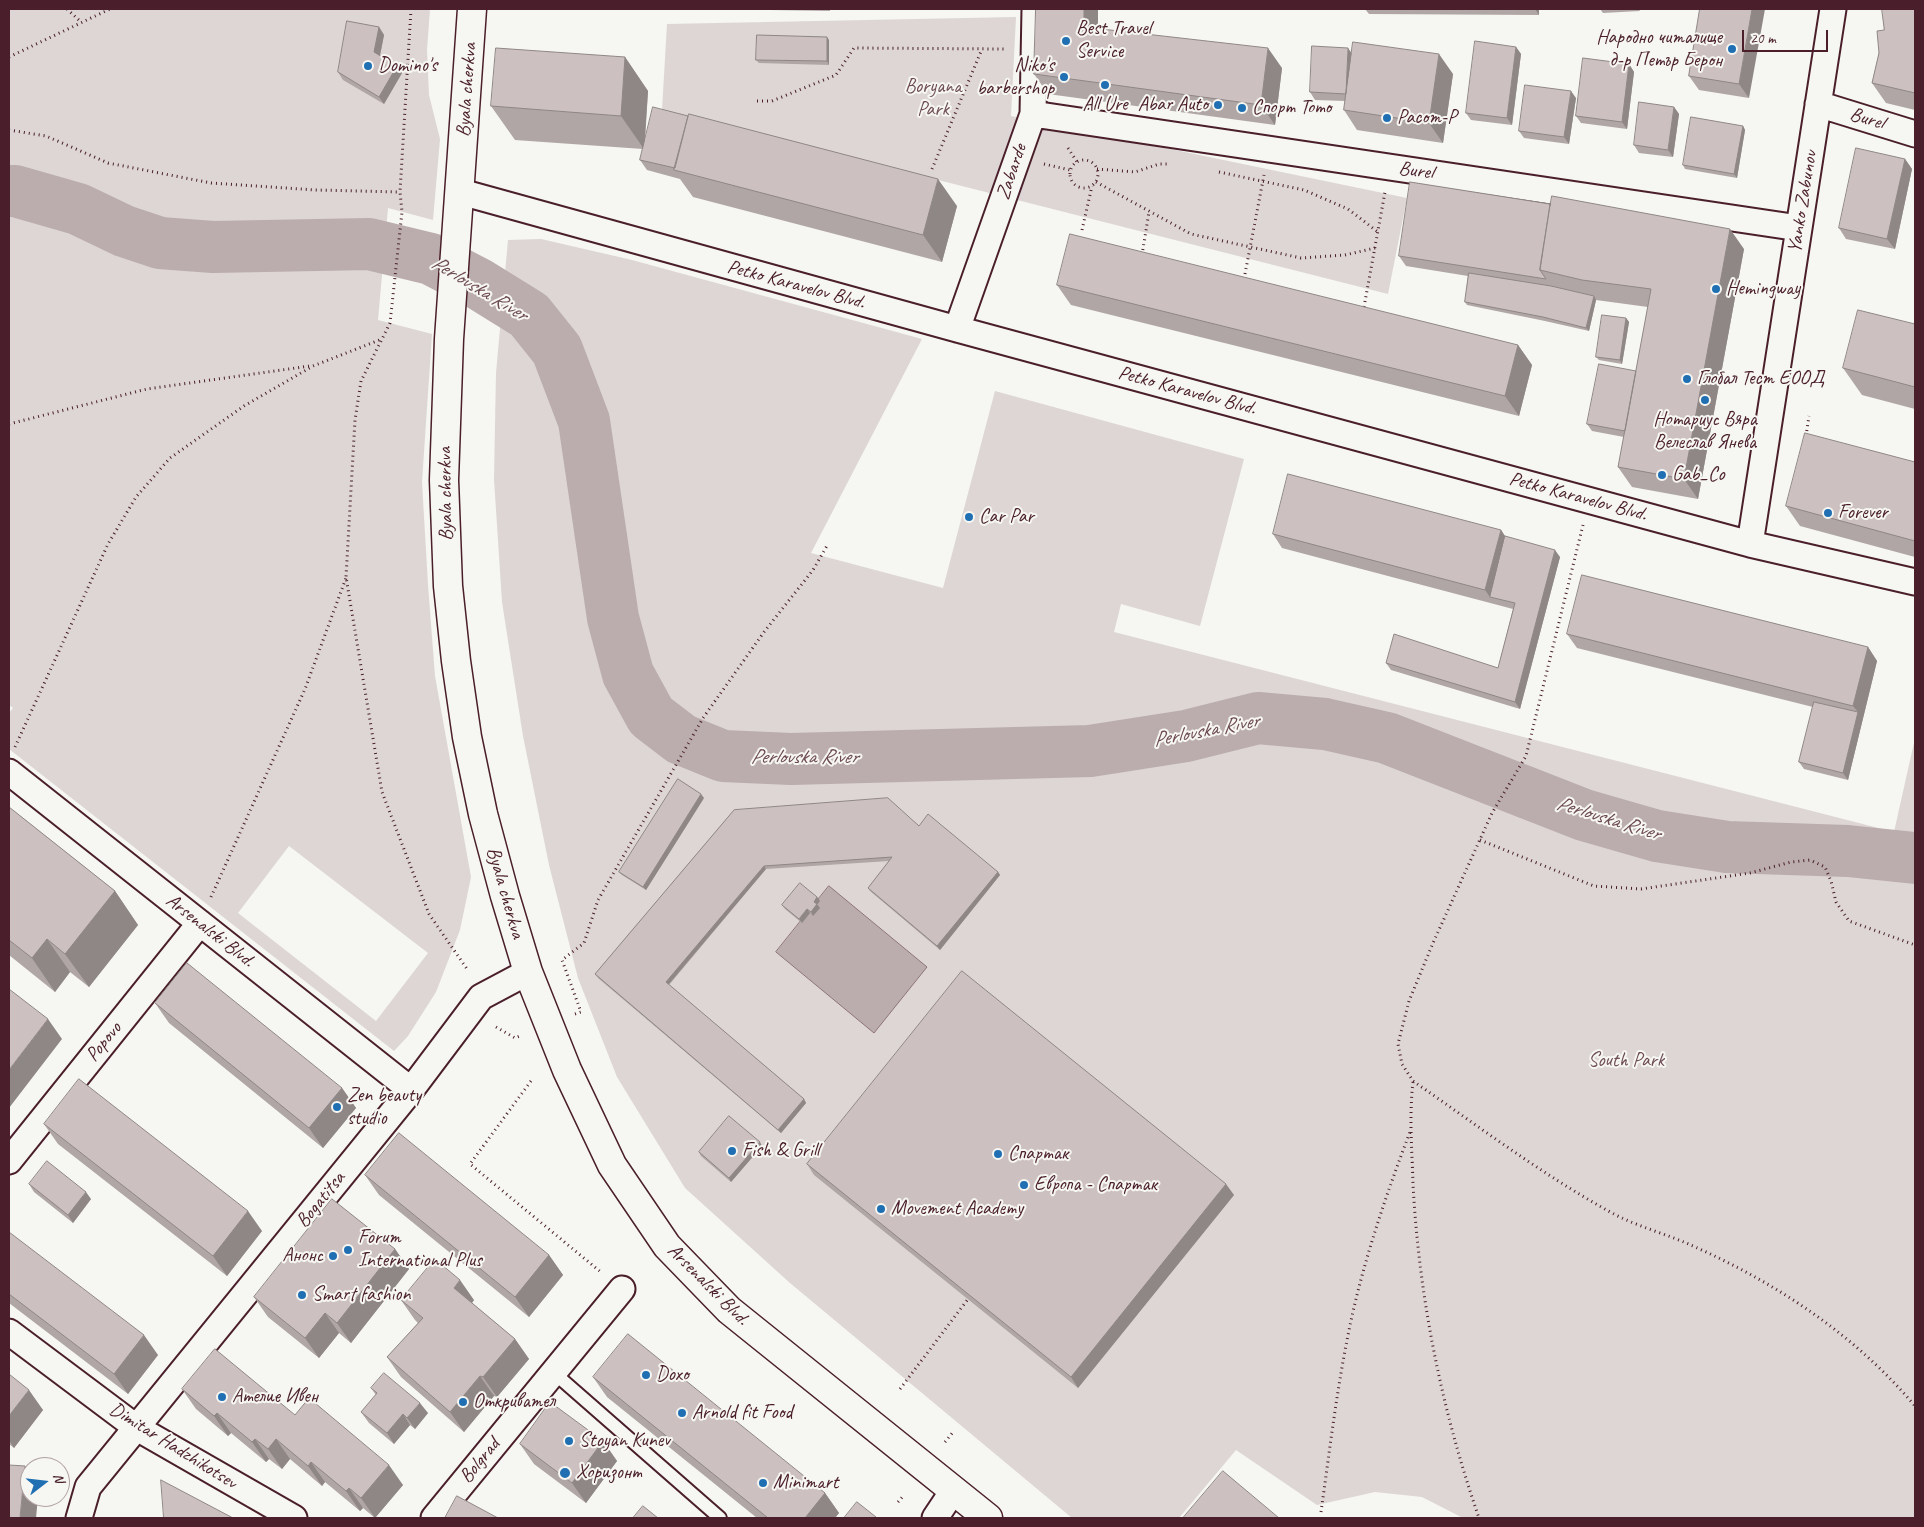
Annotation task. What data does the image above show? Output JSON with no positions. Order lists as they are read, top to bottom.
{
  "streets": {
    "street": [
      "Byala cherkva",
      "Burel",
      "Zabarde",
      "Yanko Zabunov",
      "Petko Karavelov Blvd.",
      "Arsenalski Blvd.",
      "Popovo",
      "Bogatitsa",
      "Dimitar Hadzhikotsev",
      "Bolgrad"
    ]
  },
  "crossings": [
    ["Byala cherkva", "Petko Karavelov Blvd."],
    ["Byala cherkva", "Arsenalski Blvd."],
    ["Byala cherkva", "Bogatitsa"],
    ["Burel", "Zabarde"],
    ["Burel", "Yanko Zabunov"],
    ["Zabarde", "Petko Karavelov Blvd."],
    ["Yanko Zabunov", "Petko Karavelov Blvd."],
    ["Arsenalski Blvd.", "Popovo"],
    ["Arsenalski Blvd.", "Bogatitsa"],
    ["Bogatitsa", "Dimitar Hadzhikotsev"]
  ],
  "water": ["Perlovska River"],
  "parks": ["Boryana Park", "South Park"],
  "places": [
    "Best Travel Service",
    "Народно читалище д-р Петър Берон",
    "Domino's",
    "Niko's barbershop",
    "All Ure",
    "Abar Auto",
    "Спорт Тото",
    "Pacom-P",
    "Hemingway",
    "Глобал Тест ЕООД",
    "Нотариус Вяра Велеслав Янева",
    "Gab_Co",
    "Forever",
    "Car Par",
    "Zen beauty studio",
    "Fish & Grill",
    "Спартак",
    "Европа - Спартак",
    "Movement Academy",
    "Forum International Plus",
    "Анонс",
    "Smart fashion",
    "Doxo",
    "Ателие Ивен",
    "Откривател",
    "Arnold fit Food",
    "Stoyan Kunev",
    "Хоризонт",
    "Minimart"
  ],
  "scale_bar": "20 m",
  "north": "right"
}
